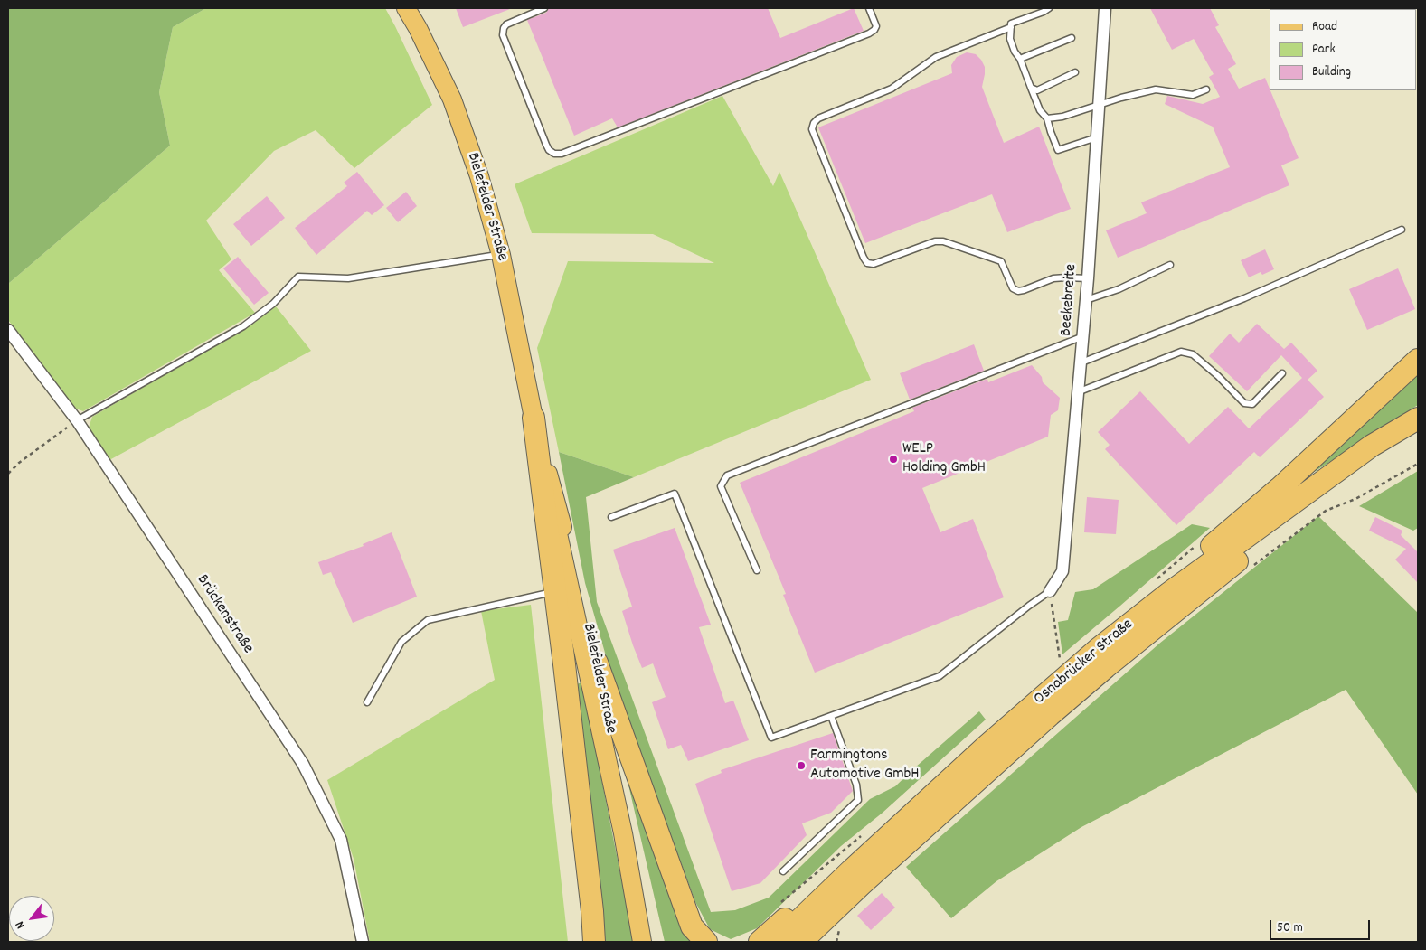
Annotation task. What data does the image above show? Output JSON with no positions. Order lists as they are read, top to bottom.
{
  "streets": {
    "highway": ["Osnabrücker Straße"],
    "main road": ["Bielefelder Straße"],
    "street": ["Beekebreite", "Brückenstraße"]
  },
  "places": ["WELP Holding GmbH", "Farmingtons Automotive GmbH"],
  "legend": ["Road", "Park", "Building"],
  "scale_bar": "50 m",
  "north": "bottom left"
}
